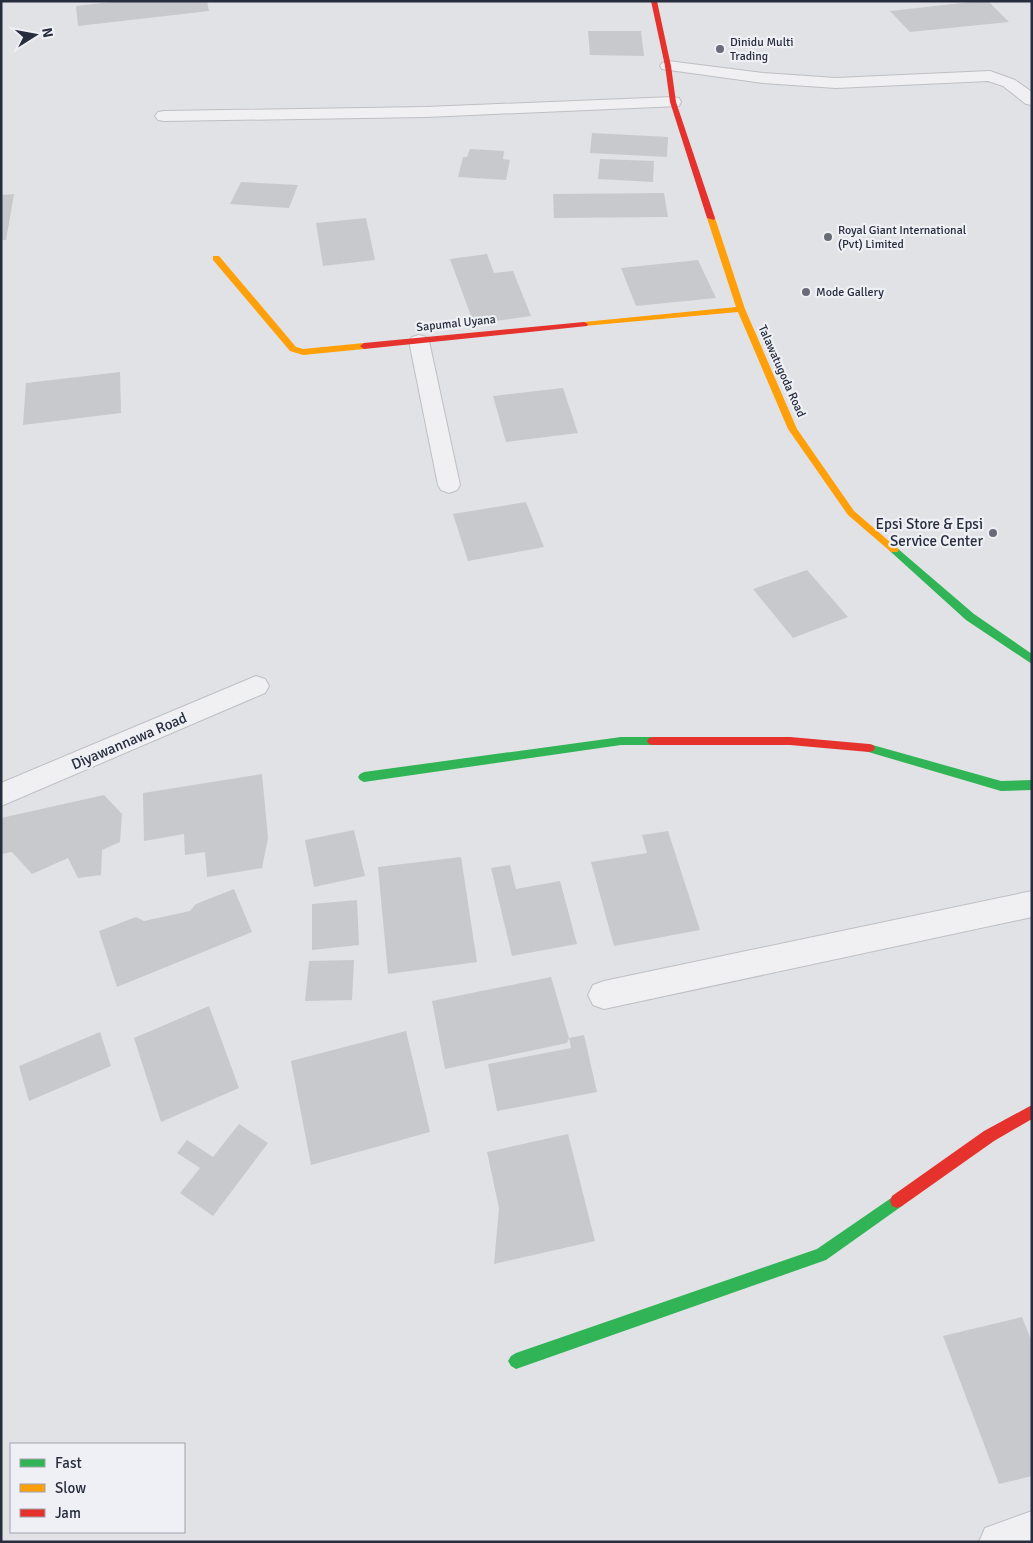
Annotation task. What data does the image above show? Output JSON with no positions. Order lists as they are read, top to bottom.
{
  "streets": {
    "street": ["Sapumal Uyana", "Talawatugoda Road", "Diyawannawa Road"]
  },
  "crossings": [
    ["Sapumal Uyana", "Talawatugoda Road"]
  ],
  "places": [
    "Dinidu Multi Trading",
    "Royal Giant International (Pvt) Limited",
    "Mode Gallery",
    "Epsi Store & Epsi Service Center"
  ],
  "legend": ["Fast", "Slow", "Jam"],
  "north": "right"
}
